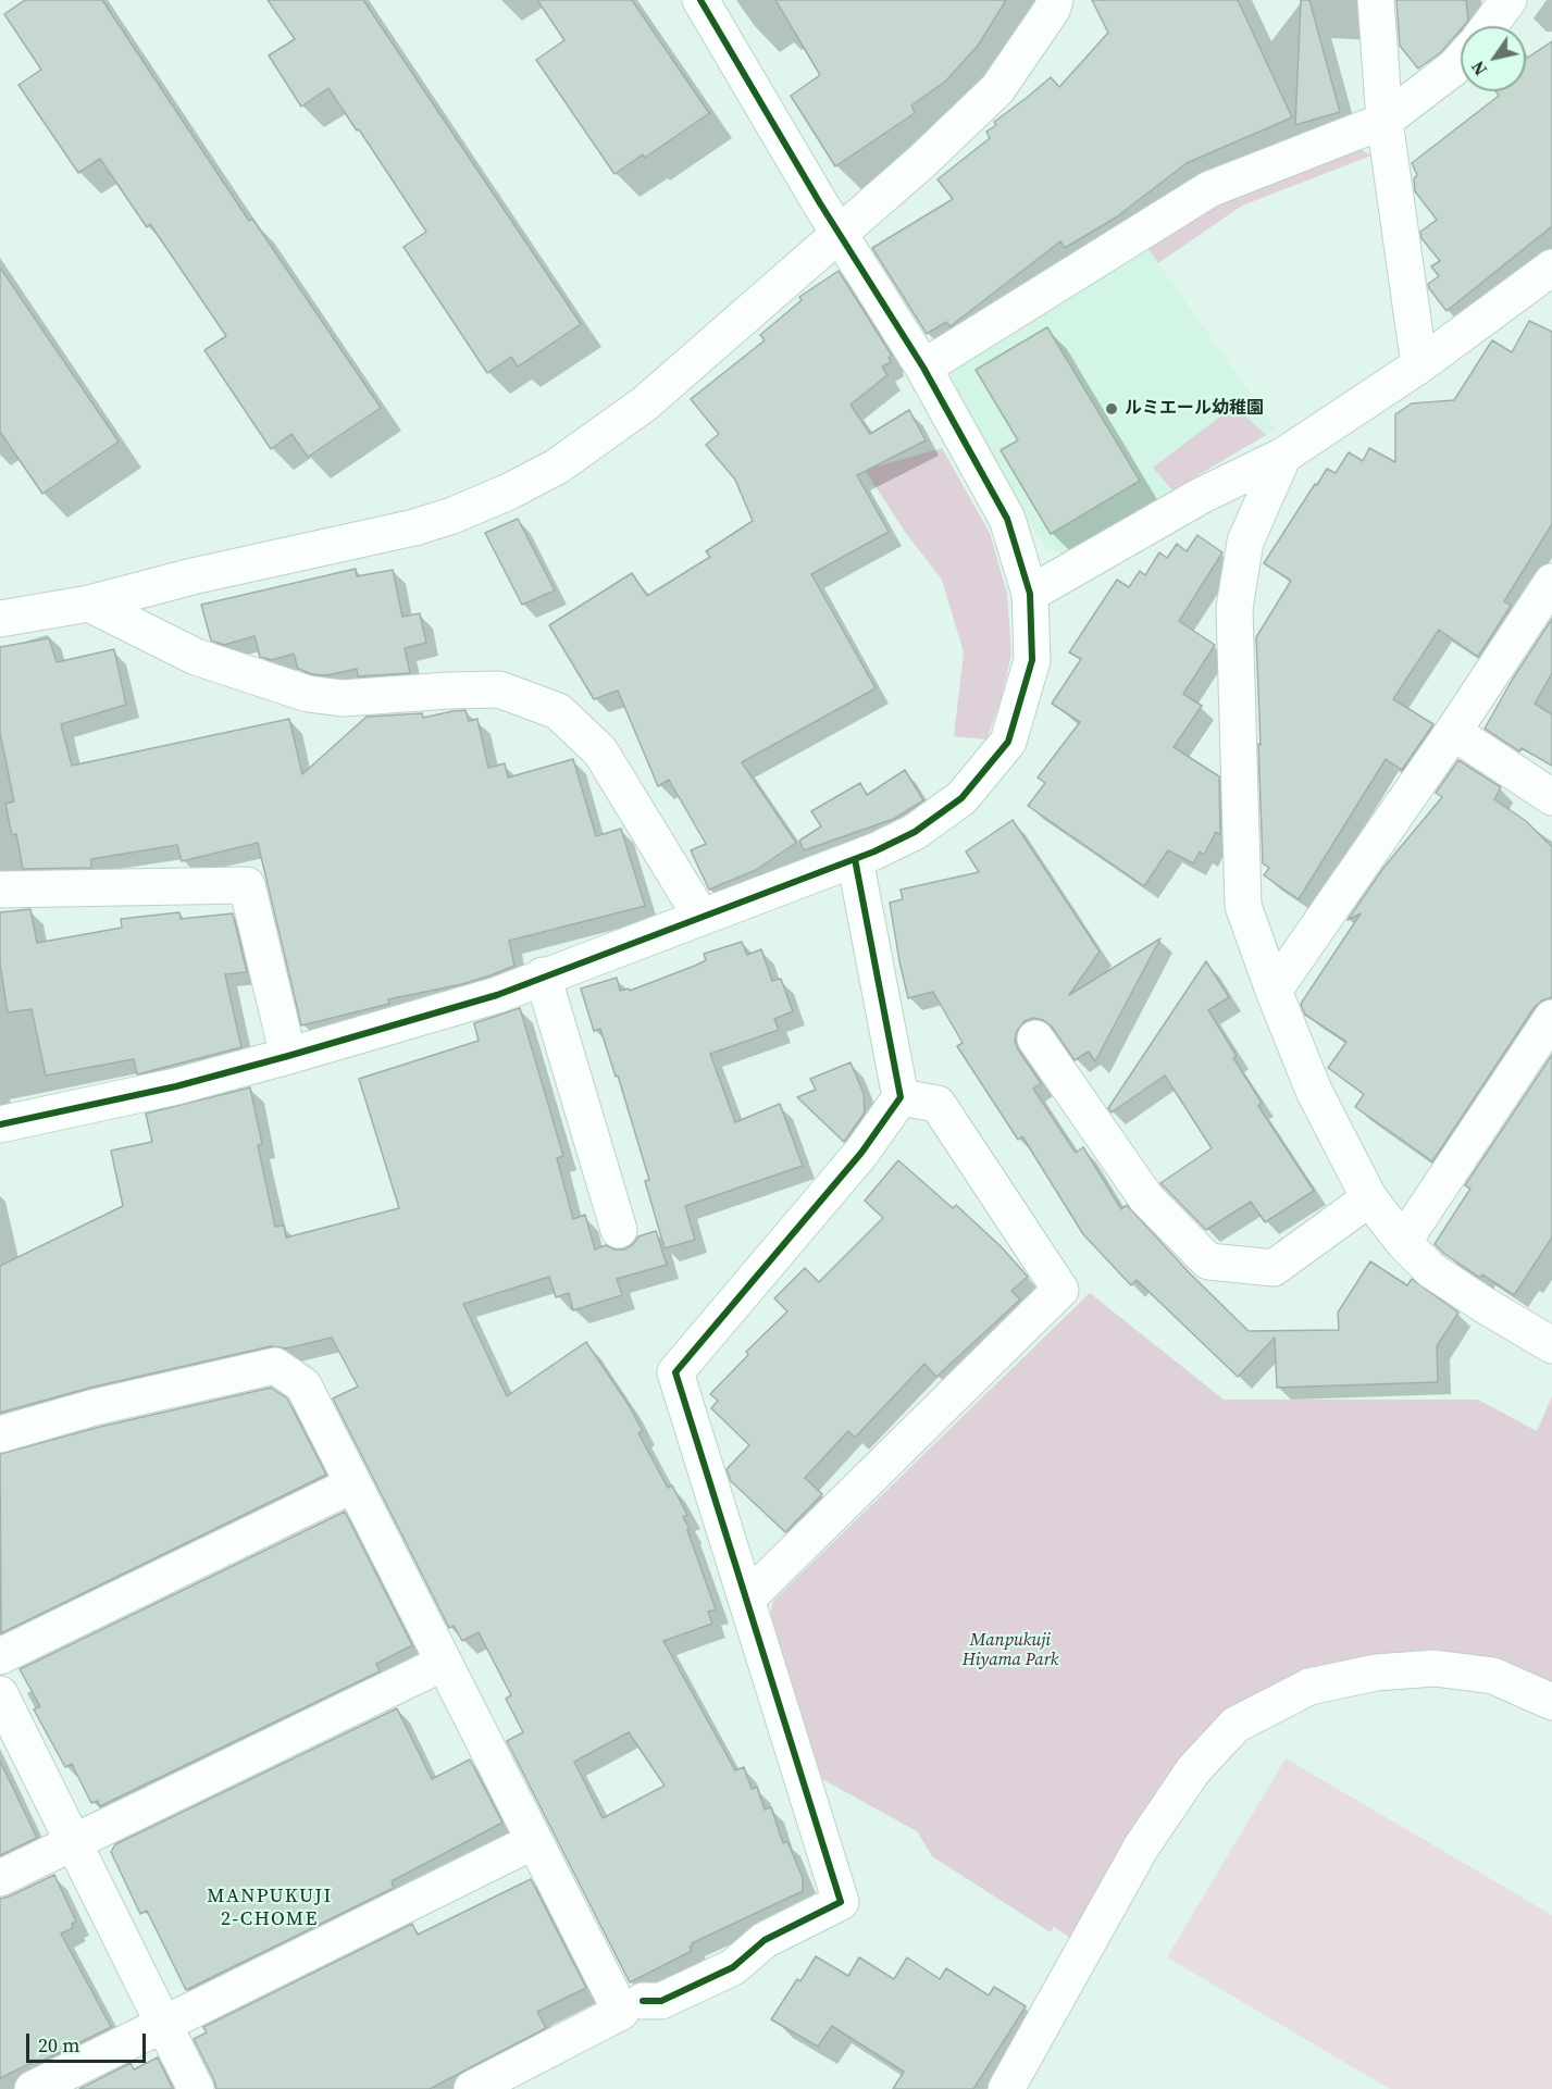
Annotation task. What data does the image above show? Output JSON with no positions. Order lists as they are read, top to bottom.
{
  "districts": ["MANPUKUJI 2-CHOME"],
  "parks": ["Manpukuji Hiyama Park"],
  "places": ["ルミエール幼稚園"],
  "scale_bar": "20 m",
  "north": "bottom left"
}
